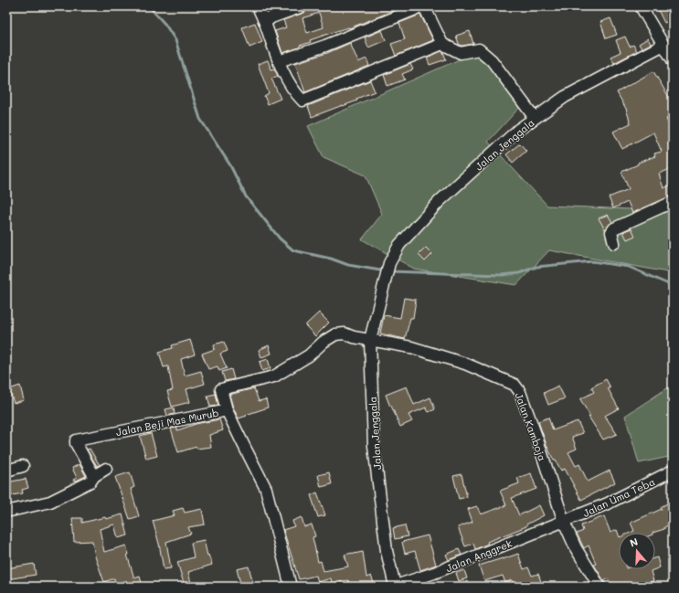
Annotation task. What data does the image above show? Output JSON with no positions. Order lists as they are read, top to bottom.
{
  "streets": {
    "street": [
      "Jalan Jenggala",
      "Jalan Beji Mas Murub",
      "Jalan Kamboja",
      "Jalan Uma Teba",
      "Jalan Anggrek"
    ]
  },
  "crossings": [
    ["Jalan Jenggala", "Jalan Beji Mas Murub"],
    ["Jalan Jenggala", "Jalan Kamboja"],
    ["Jalan Jenggala", "Jalan Anggrek"],
    ["Jalan Beji Mas Murub", "Jalan Kamboja"],
    ["Jalan Kamboja", "Jalan Uma Teba"],
    ["Jalan Kamboja", "Jalan Anggrek"],
    ["Jalan Uma Teba", "Jalan Anggrek"]
  ],
  "north": "top"
}
